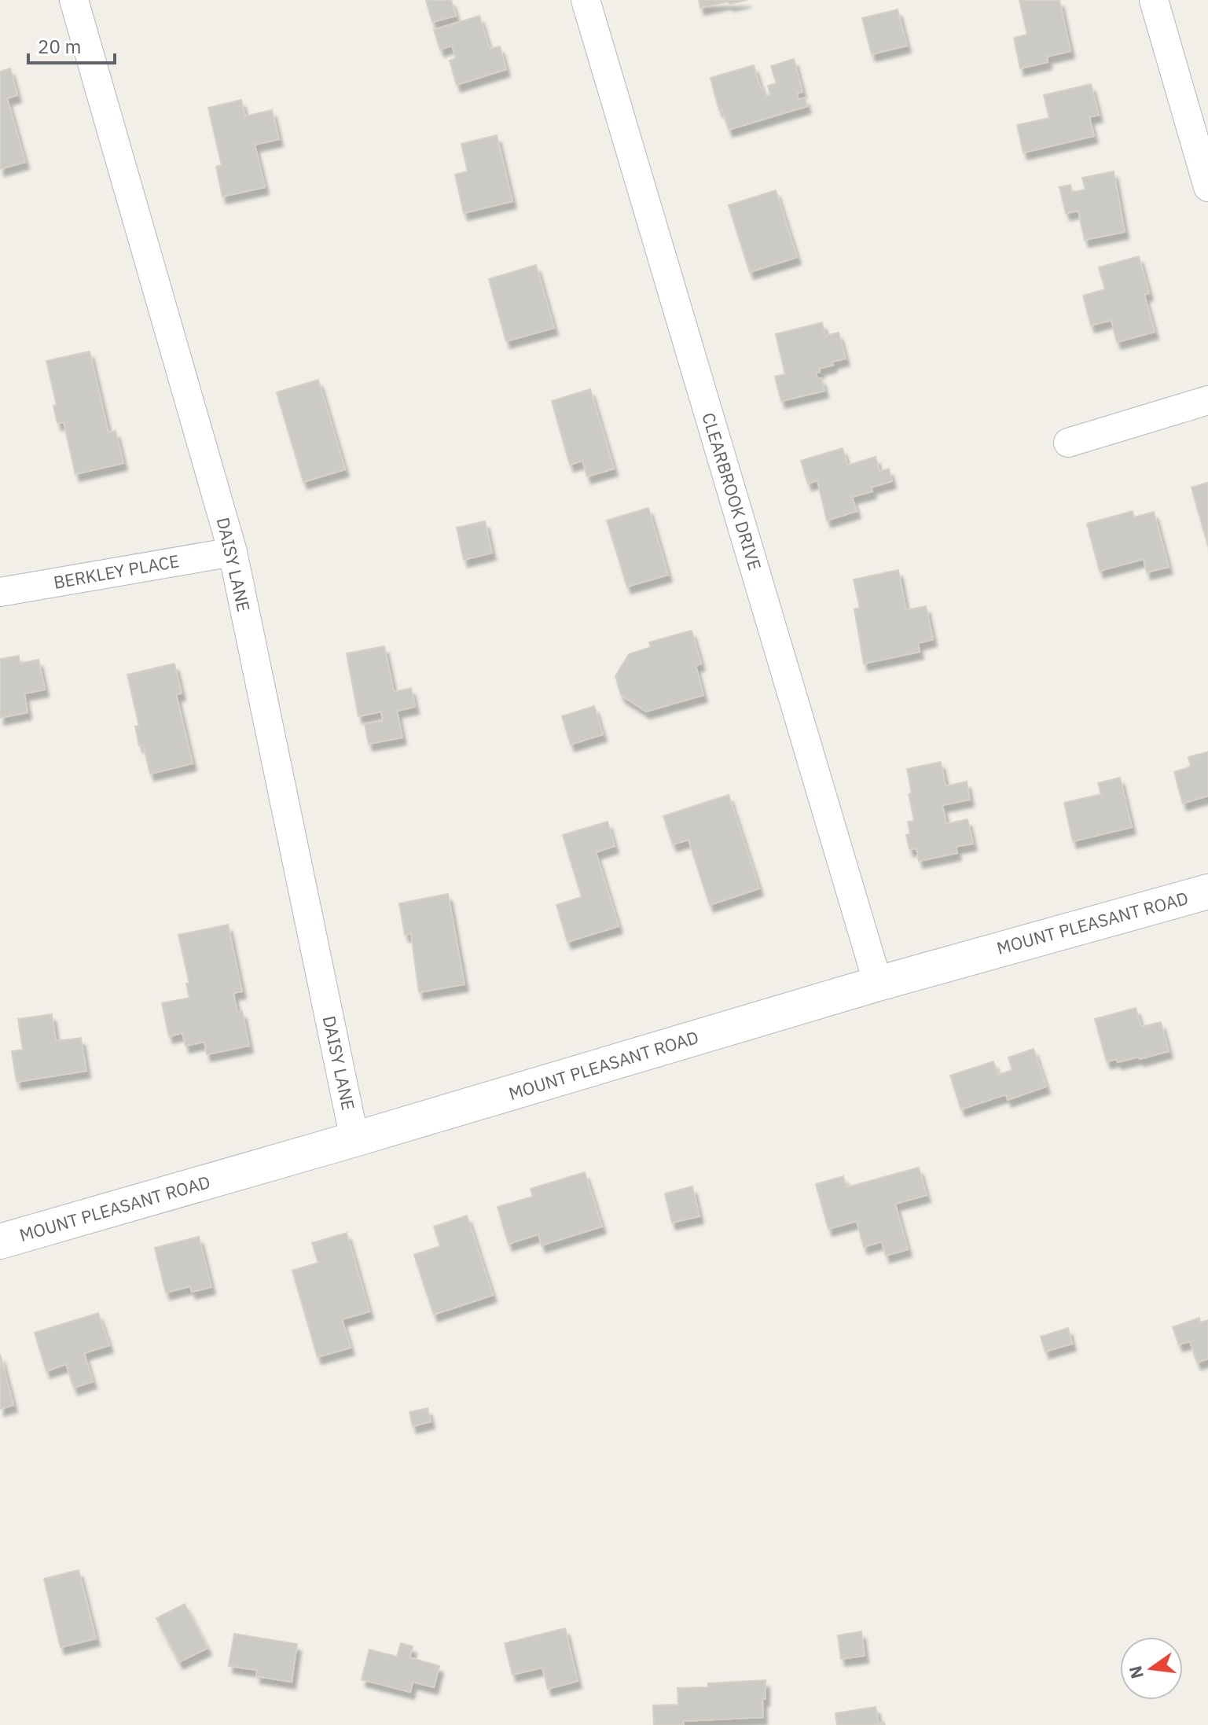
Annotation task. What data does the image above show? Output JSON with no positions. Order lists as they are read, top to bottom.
{
  "streets": {
    "street": [
      "CLEARBROOK DRIVE",
      "DAISY LANE",
      "BERKLEY PLACE",
      "MOUNT PLEASANT ROAD"
    ]
  },
  "crossings": [
    ["CLEARBROOK DRIVE", "MOUNT PLEASANT ROAD"],
    ["DAISY LANE", "BERKLEY PLACE"],
    ["DAISY LANE", "MOUNT PLEASANT ROAD"]
  ],
  "scale_bar": "20 m",
  "north": "left"
}
